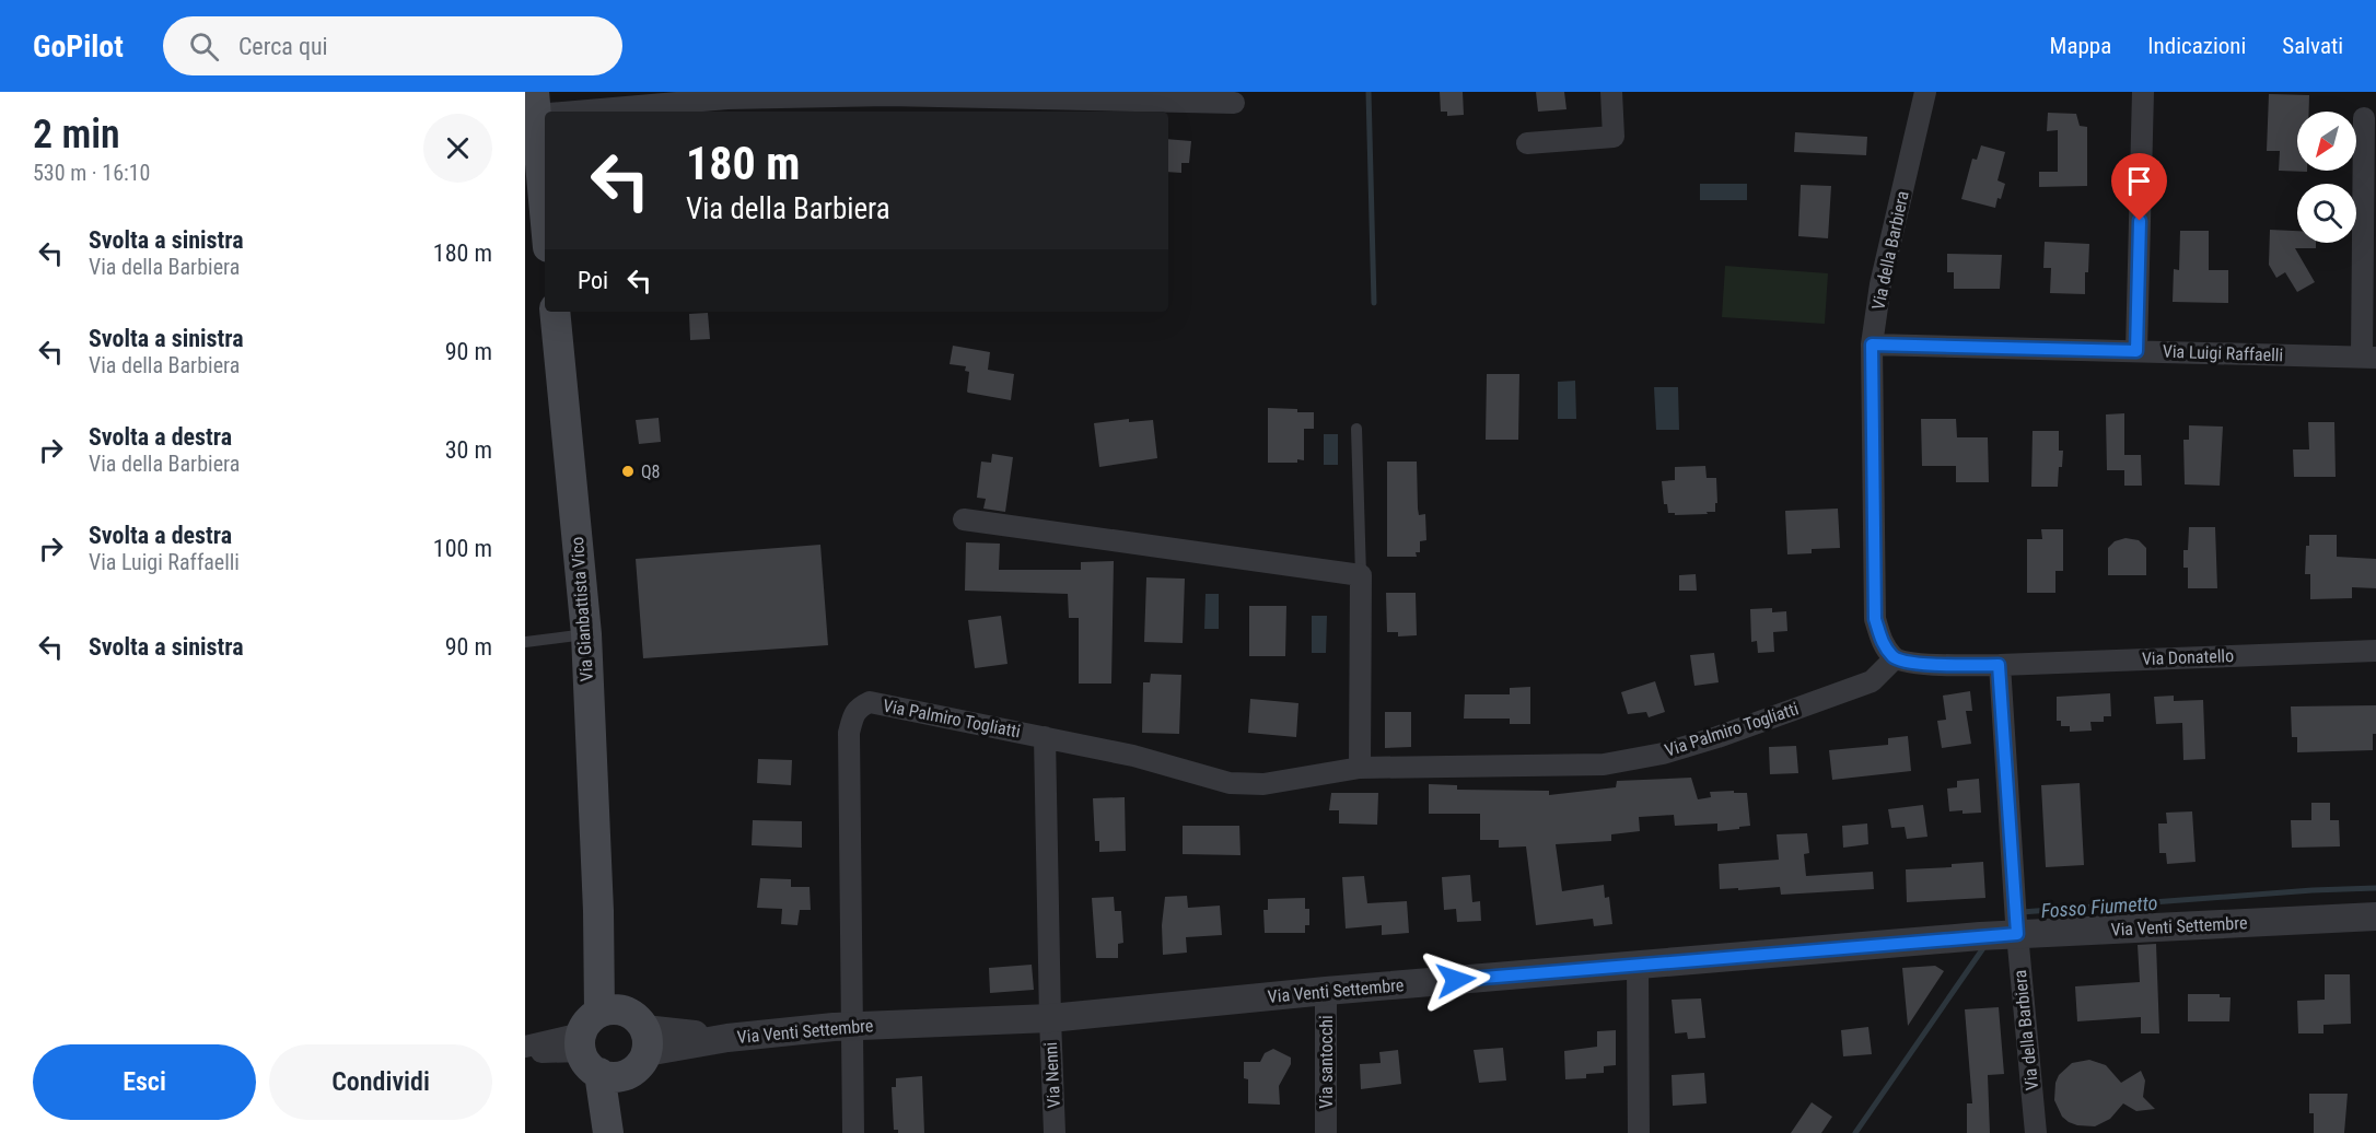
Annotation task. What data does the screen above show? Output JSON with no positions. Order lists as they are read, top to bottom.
{
  "streets": {
    "main road": ["Via Gianbattista Vico"],
    "street": [
      "Via della Barbiera",
      "Via Luigi Raffaelli",
      "Via Donatello",
      "Via Palmiro Togliatti",
      "Via Venti Settembre",
      "Via santocchi",
      "Via Nenni"
    ]
  },
  "crossings": [
    ["Via della Barbiera", "Via Luigi Raffaelli"],
    ["Via della Barbiera", "Via Donatello"],
    ["Via della Barbiera", "Via Palmiro Togliatti"],
    ["Via della Barbiera", "Via Venti Settembre"],
    ["Via Gianbattista Vico", "Via Venti Settembre"],
    ["Via Palmiro Togliatti", "Via Venti Settembre"],
    ["Via Palmiro Togliatti", "Via Nenni"],
    ["Via Venti Settembre", "Via santocchi"],
    ["Via Venti Settembre", "Via Nenni"]
  ],
  "water": ["Fosso Fiumetto"],
  "places": ["Q8"],
  "north": "bottom left",
  "page": {
    "header": "GoPilot",
    "search": "Cerca qui",
    "nav": ["Mappa", "Indicazioni", "Salvati"],
    "heading": ["2 min", "530 m · 16:10"],
    "turn": ["180 m", "Via della Barbiera"],
    "list": [
      {
        "name": "Svolta a sinistra",
        "note": "Via della Barbiera",
        "value": "180 m"
      },
      {
        "name": "Svolta a sinistra",
        "note": "Via della Barbiera",
        "value": "90 m"
      },
      {
        "name": "Svolta a destra",
        "note": "Via della Barbiera",
        "value": "30 m"
      },
      {
        "name": "Svolta a destra",
        "note": "Via Luigi Raffaelli",
        "value": "100 m"
      },
      {
        "name": "Svolta a sinistra",
        "value": "90 m"
      }
    ],
    "then": "Poi",
    "buttons": ["Esci", "Condividi"]
  }
}
